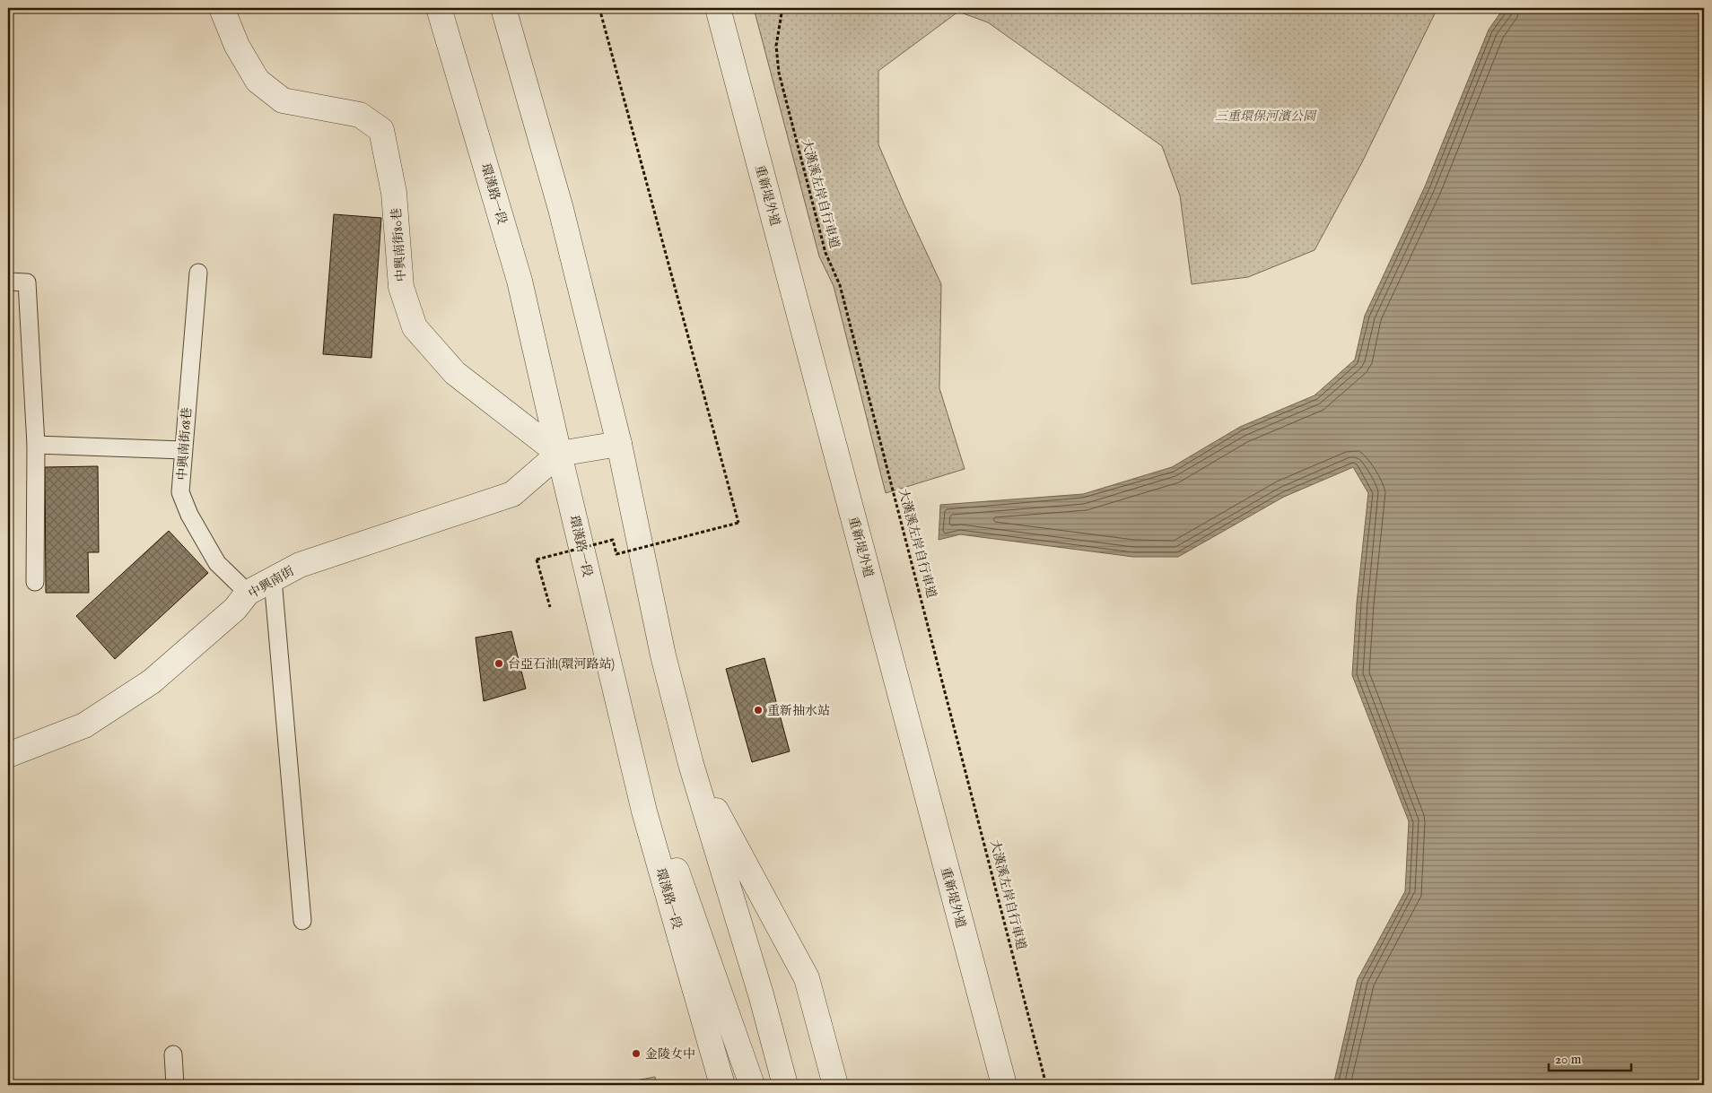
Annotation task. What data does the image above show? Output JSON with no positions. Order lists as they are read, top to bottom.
{
  "streets": {
    "street": [
      "環漢路一段",
      "重新堤外道",
      "中興南街80巷",
      "中興南街"
    ],
    "lane": ["中興南街68巷"],
    "path": ["大漢溪左岸自行車道"]
  },
  "crossings": [
    ["環漢路一段", "中興南街80巷"],
    ["環漢路一段", "中興南街"],
    ["中興南街80巷", "中興南街"],
    ["中興南街68巷", "中興南街"]
  ],
  "parks": ["三重環保河濱公園"],
  "places": ["台亞石油(環河路站)", "重新抽水站", "金陵女中"],
  "scale_bar": "20 m"
}
